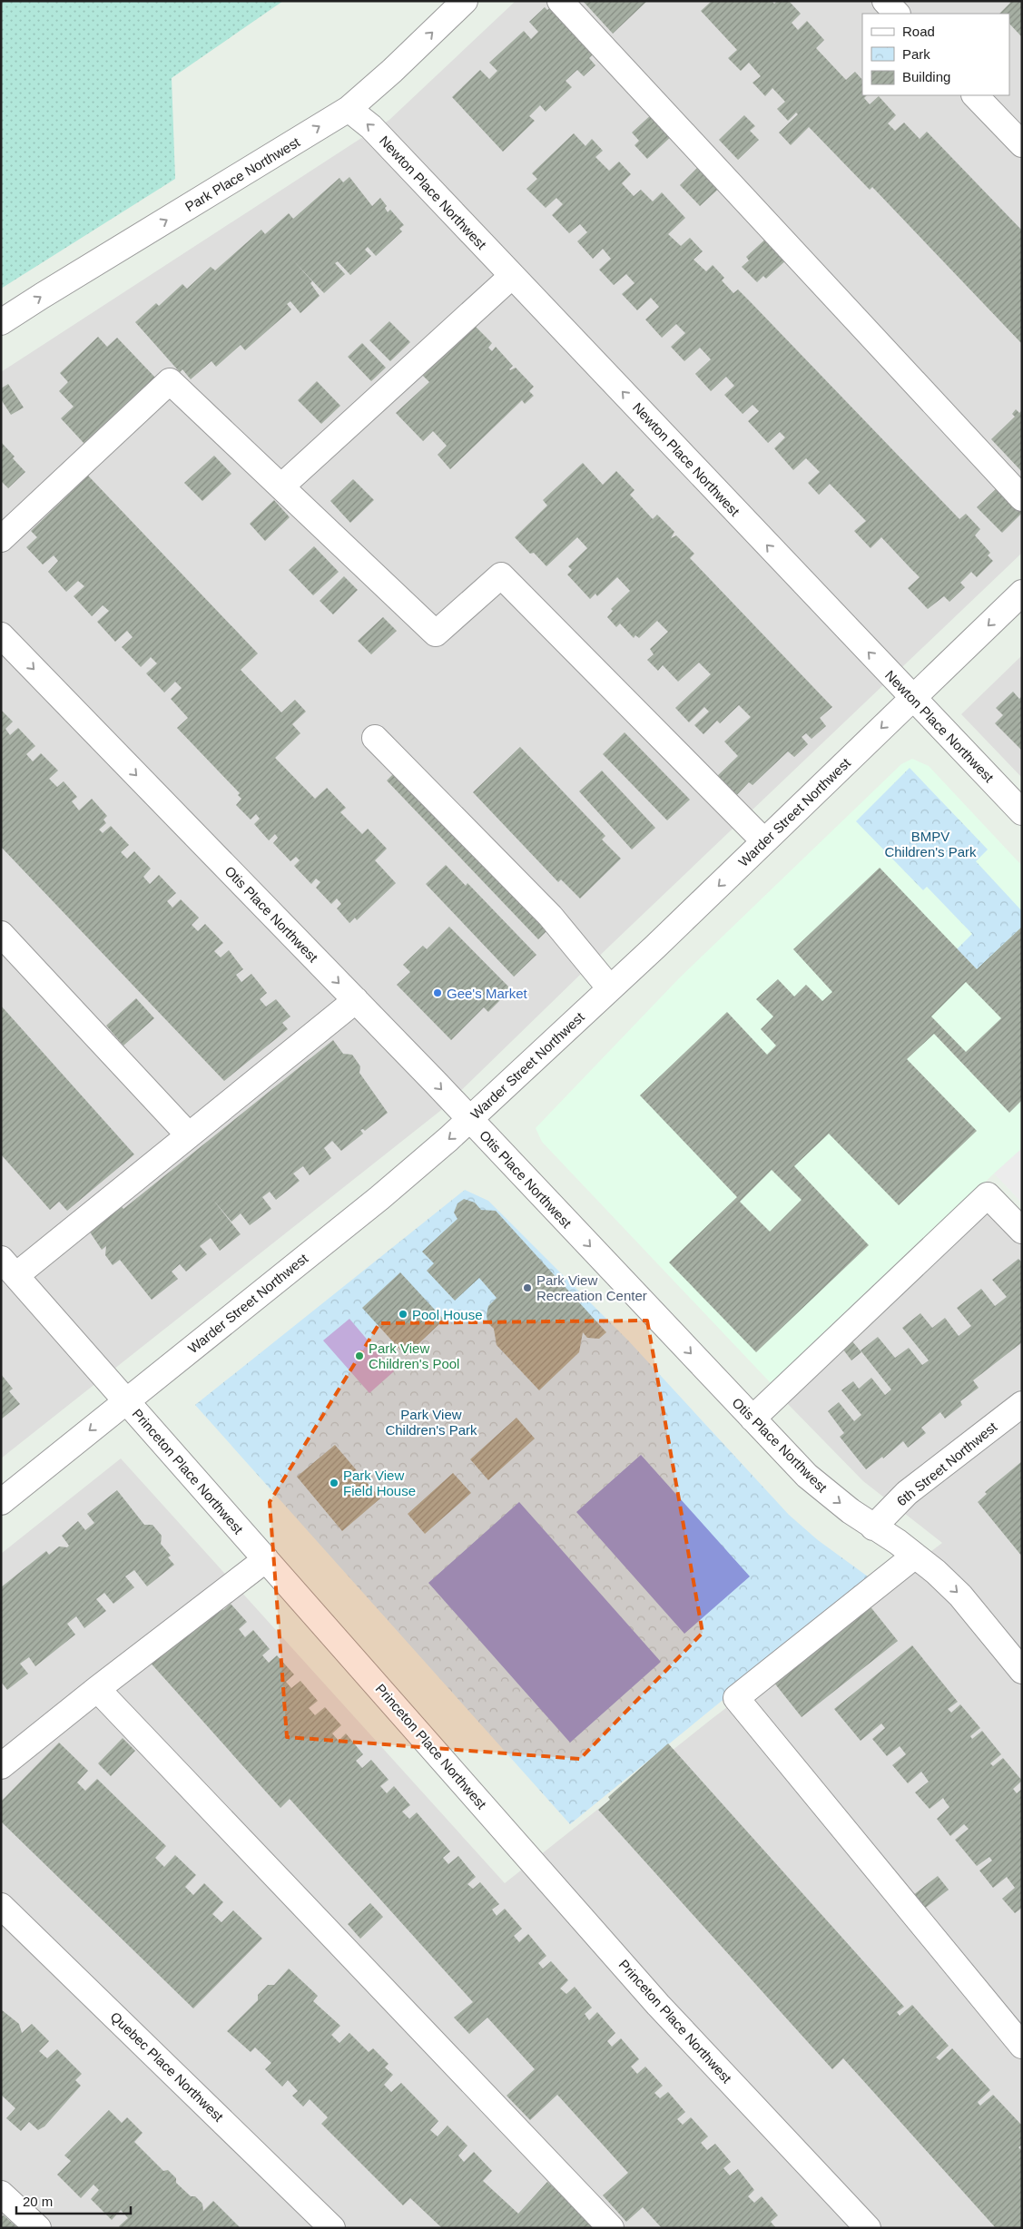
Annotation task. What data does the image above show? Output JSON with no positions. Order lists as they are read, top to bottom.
{
  "streets": {
    "street": [
      "Park Place Northwest",
      "Newton Place Northwest",
      "Warder Street Northwest",
      "Otis Place Northwest",
      "6th Street Northwest",
      "Princeton Place Northwest",
      "Quebec Place Northwest"
    ]
  },
  "crossings": [
    ["Park Place Northwest", "Newton Place Northwest"],
    ["Newton Place Northwest", "Warder Street Northwest"],
    ["Warder Street Northwest", "Otis Place Northwest"],
    ["Warder Street Northwest", "Princeton Place Northwest"],
    ["Otis Place Northwest", "6th Street Northwest"]
  ],
  "one_way": ["Park Place Northwest"],
  "parks": ["BMPV Children's Park", "Park View Children's Park"],
  "places": [
    "Gee's Market",
    "Park View Recreation Center",
    "Pool House",
    "Park View Children's Pool",
    "Park View Field House"
  ],
  "legend": ["Road", "Park", "Building"],
  "scale_bar": "20 m"
}
